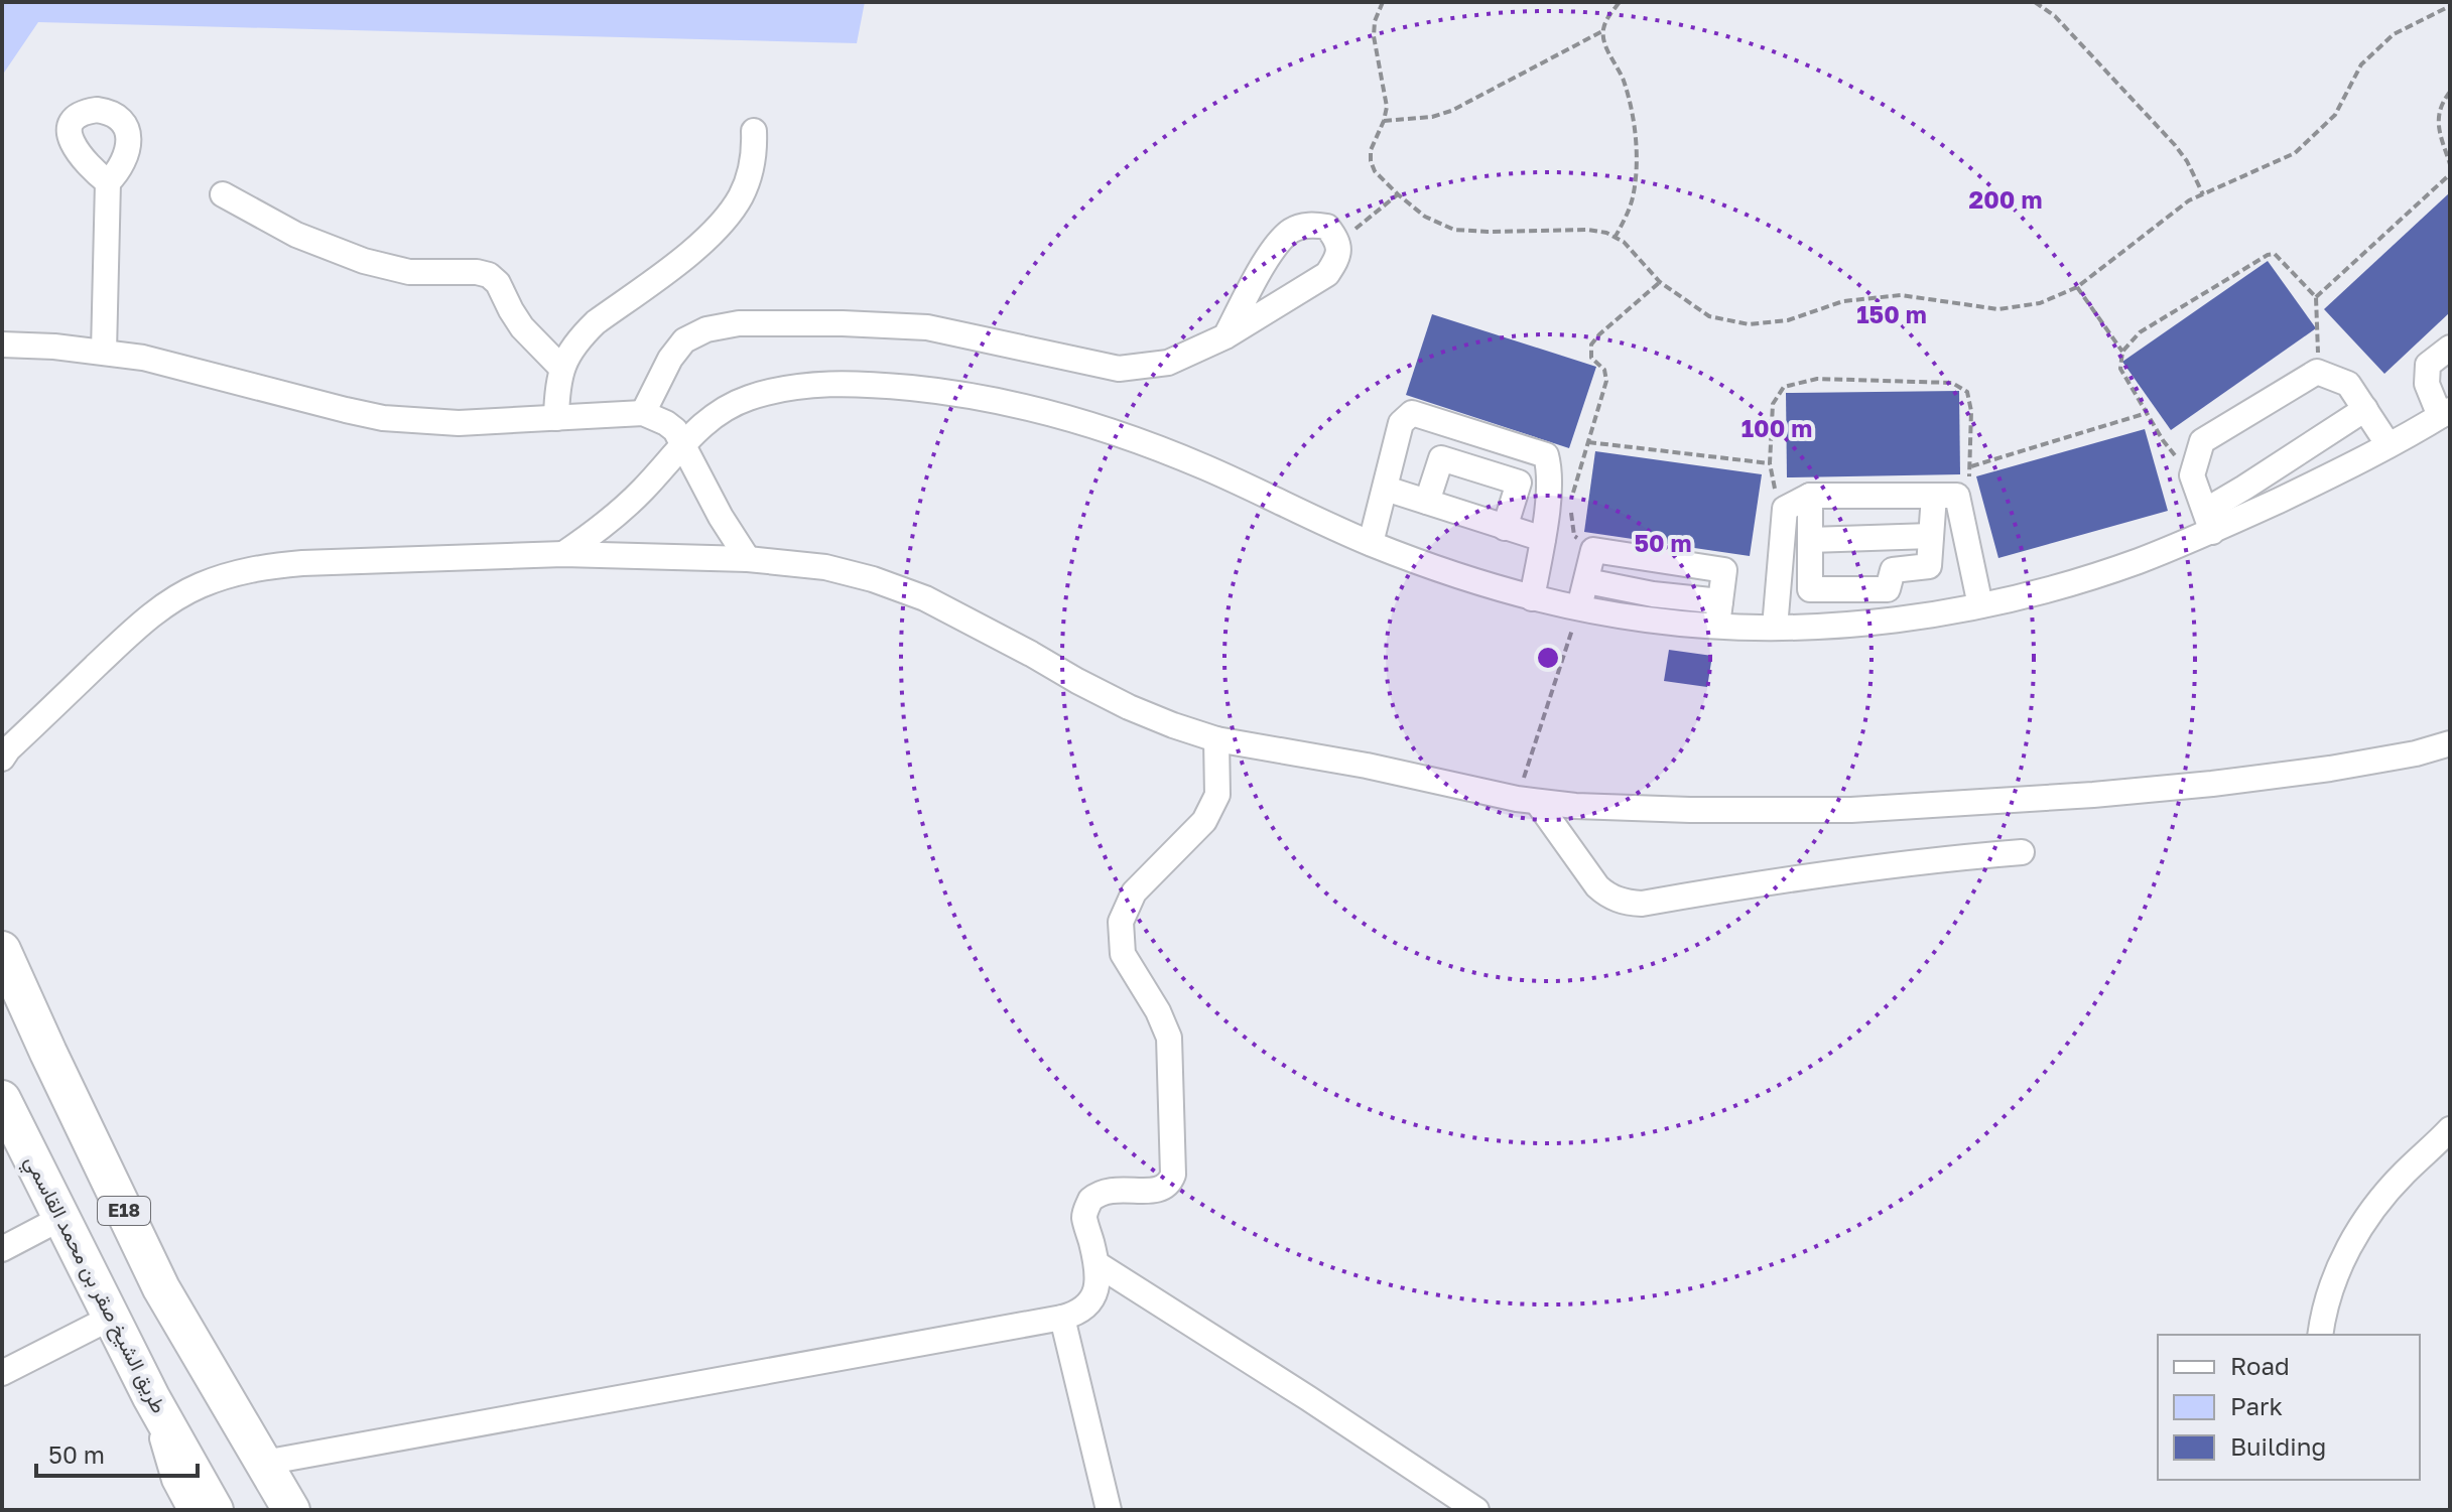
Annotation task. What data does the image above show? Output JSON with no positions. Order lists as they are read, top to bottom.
{
  "streets": {
    "highway": ["E18", "طريق الشيخ صقر بن محمد القاسمي"]
  },
  "legend": ["Road", "Park", "Building"],
  "scale_bar": "50 m",
  "rings": [
    "200 m",
    "150 m",
    "100 m",
    "50 m"
  ]
}
